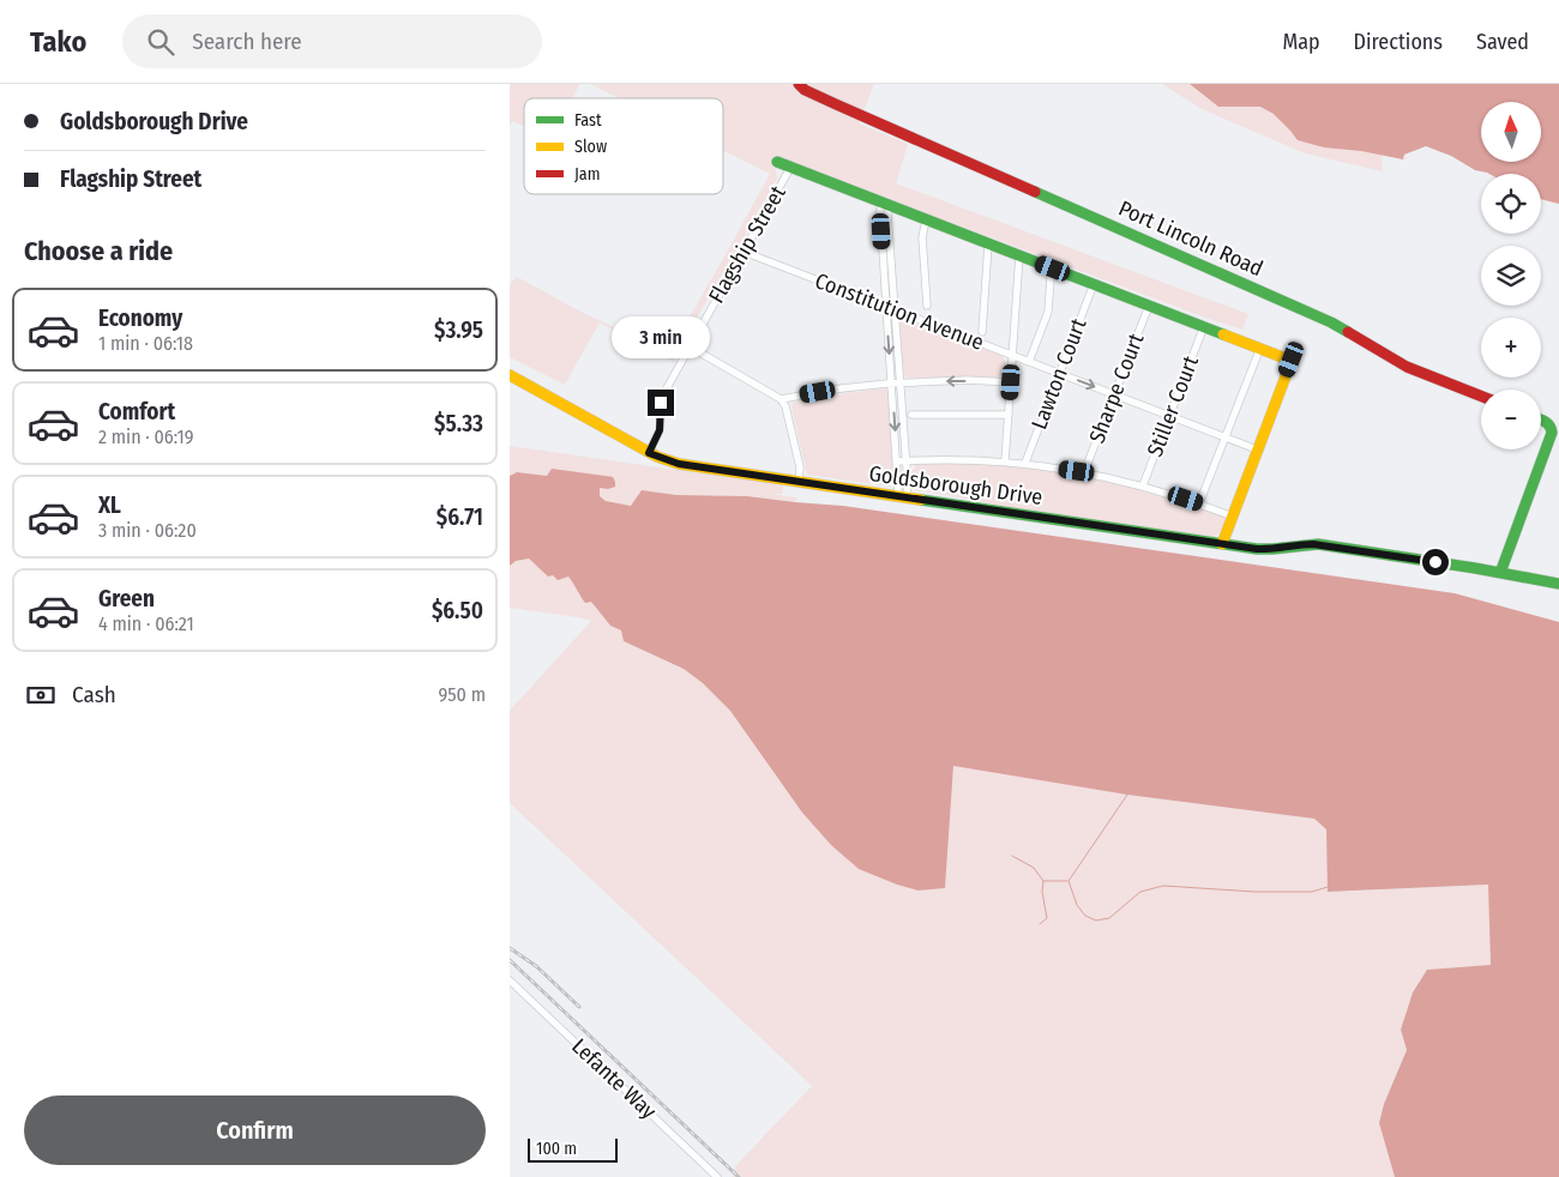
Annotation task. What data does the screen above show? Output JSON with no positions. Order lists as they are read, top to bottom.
{
  "streets": {
    "street": [
      "Port Lincoln Road",
      "Flagship Street",
      "Constitution Avenue",
      "Lawton Court",
      "Sharpe Court",
      "Stiller Court",
      "Goldsborough Drive",
      "Lefante Way"
    ]
  },
  "crossings": [
    ["Flagship Street", "Constitution Avenue"],
    ["Flagship Street", "Goldsborough Drive"],
    ["Constitution Avenue", "Lawton Court"],
    ["Constitution Avenue", "Sharpe Court"],
    ["Constitution Avenue", "Stiller Court"]
  ],
  "legend": ["Fast", "Slow", "Jam"],
  "scale_bar": "100 m",
  "north": "top",
  "page": {
    "header": "Tako",
    "search": "Search here",
    "nav": ["Map", "Directions", "Saved"],
    "banner": ["Goldsborough Drive", "Flagship Street"],
    "map_buttons": ["+", "−"],
    "heading": "Choose a ride",
    "list": [
      {
        "name": "Economy",
        "note": "1 min · 06:18",
        "value": "$3.95"
      },
      {
        "name": "Comfort",
        "note": "2 min · 06:19",
        "value": "$5.33"
      },
      {
        "name": "XL",
        "note": "3 min · 06:20",
        "value": "$6.71"
      },
      {
        "name": "Green",
        "note": "4 min · 06:21",
        "value": "$6.50"
      }
    ],
    "bubble": "3 min",
    "pay": ["Cash", "950 m"],
    "buttons": "Confirm",
    "scale": "100 m"
  }
}
